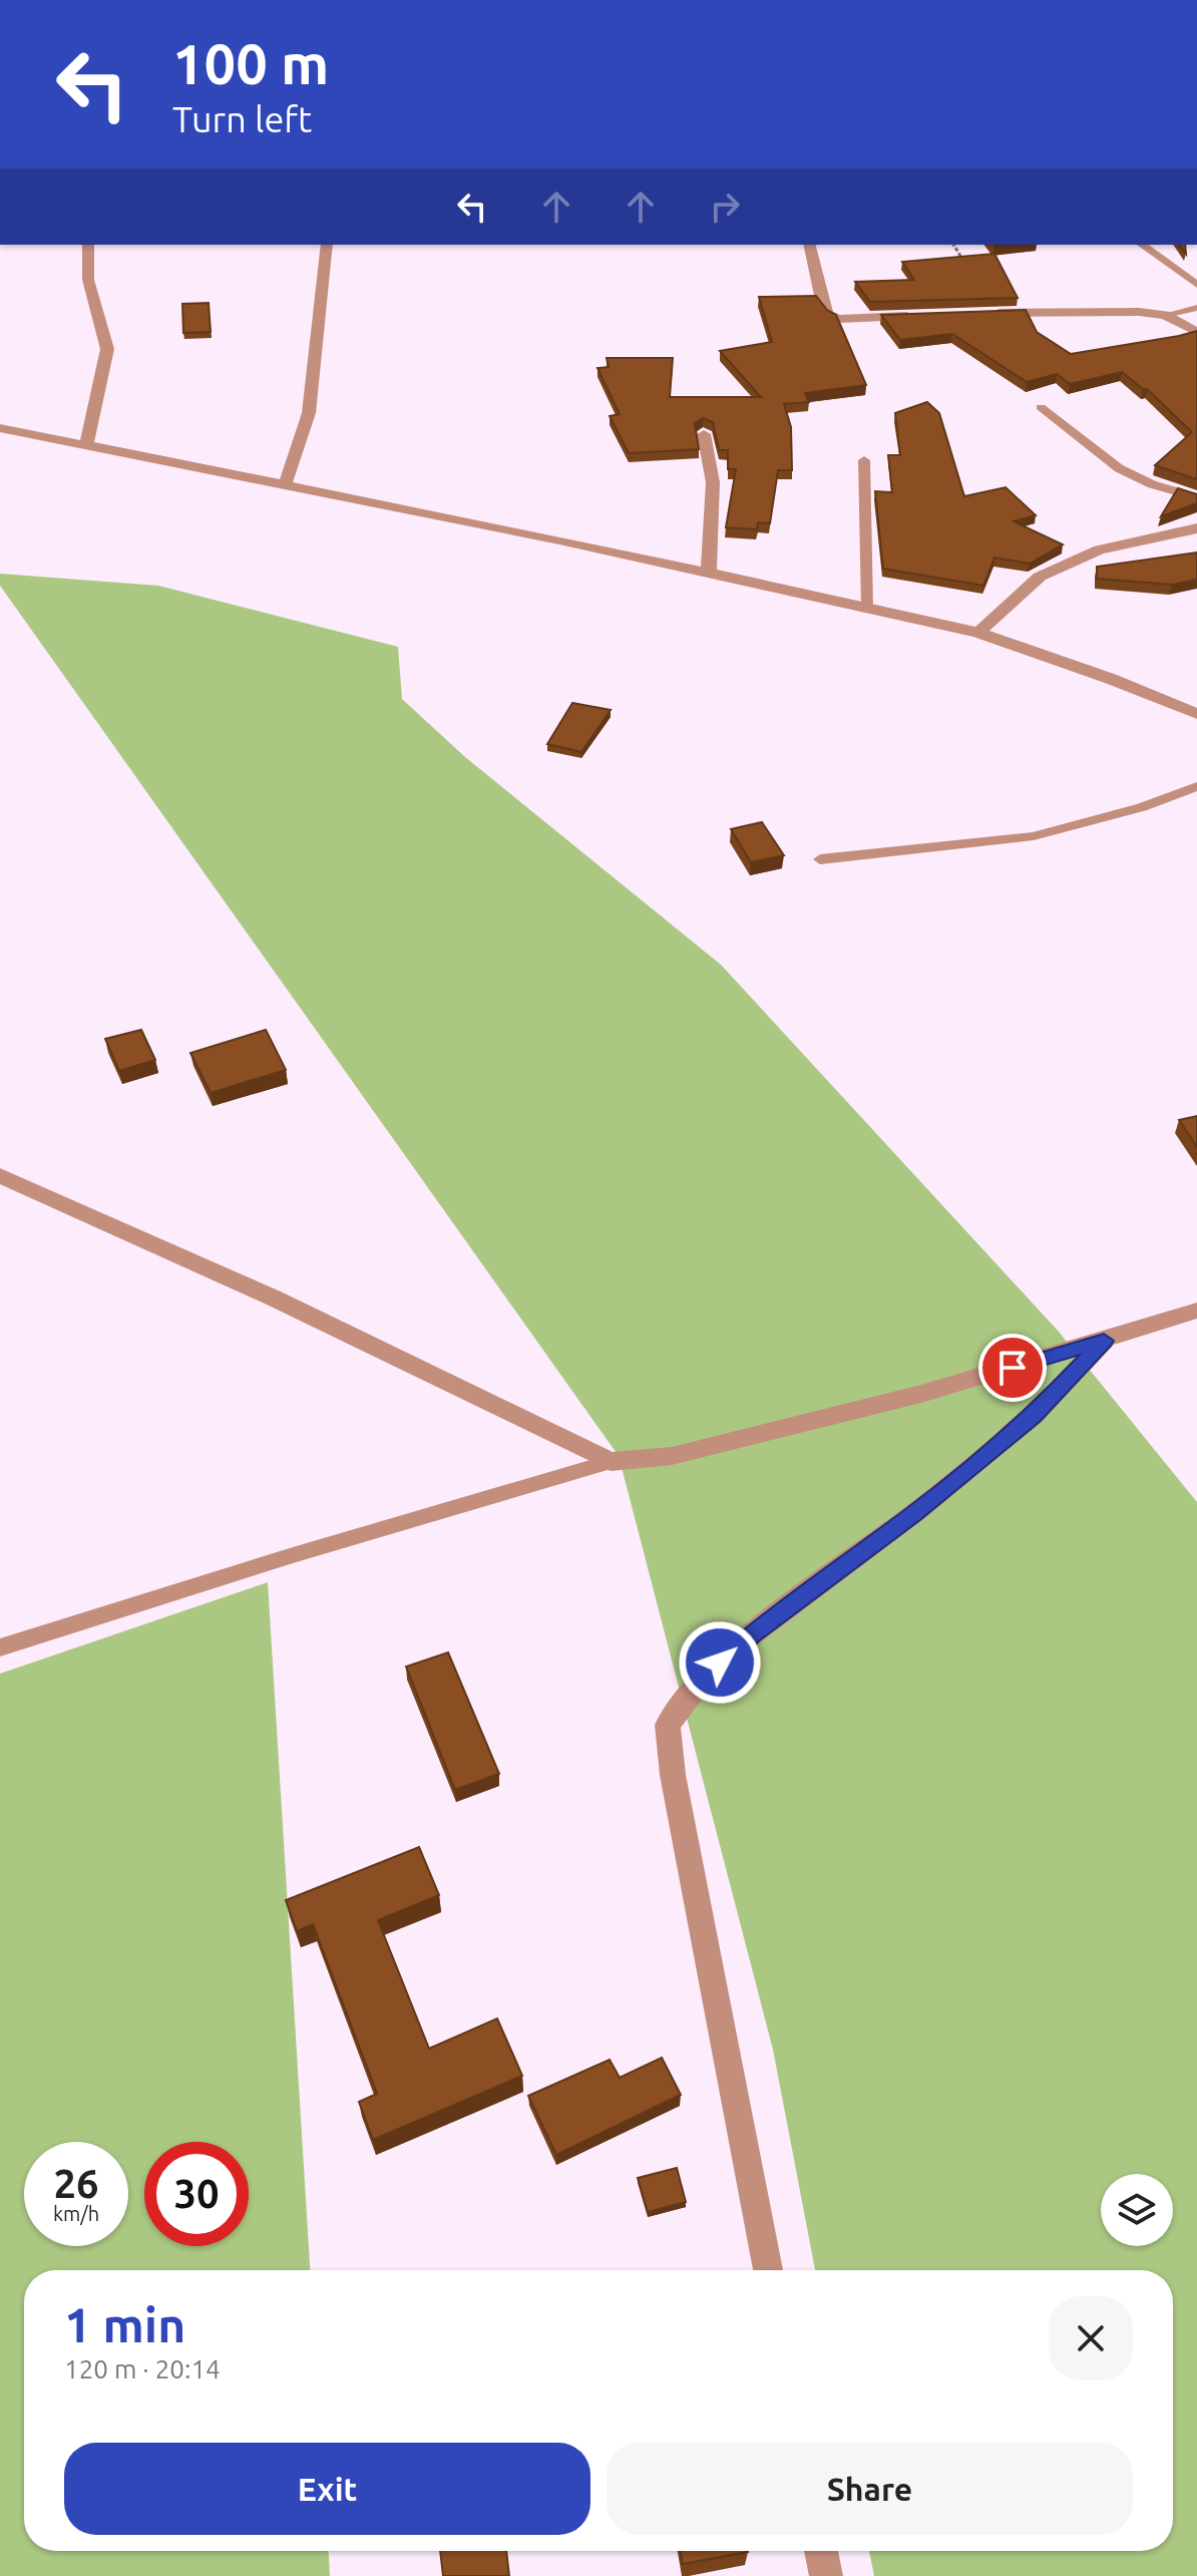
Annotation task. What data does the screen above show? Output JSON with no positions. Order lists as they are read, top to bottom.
{
  "page": {
    "turn": ["100 m", "Turn left"],
    "speed": "26 km/h",
    "limit": "30",
    "heading": ["1 min", "120 m · 20:14"],
    "buttons": ["Exit", "Share"]
  }
}
